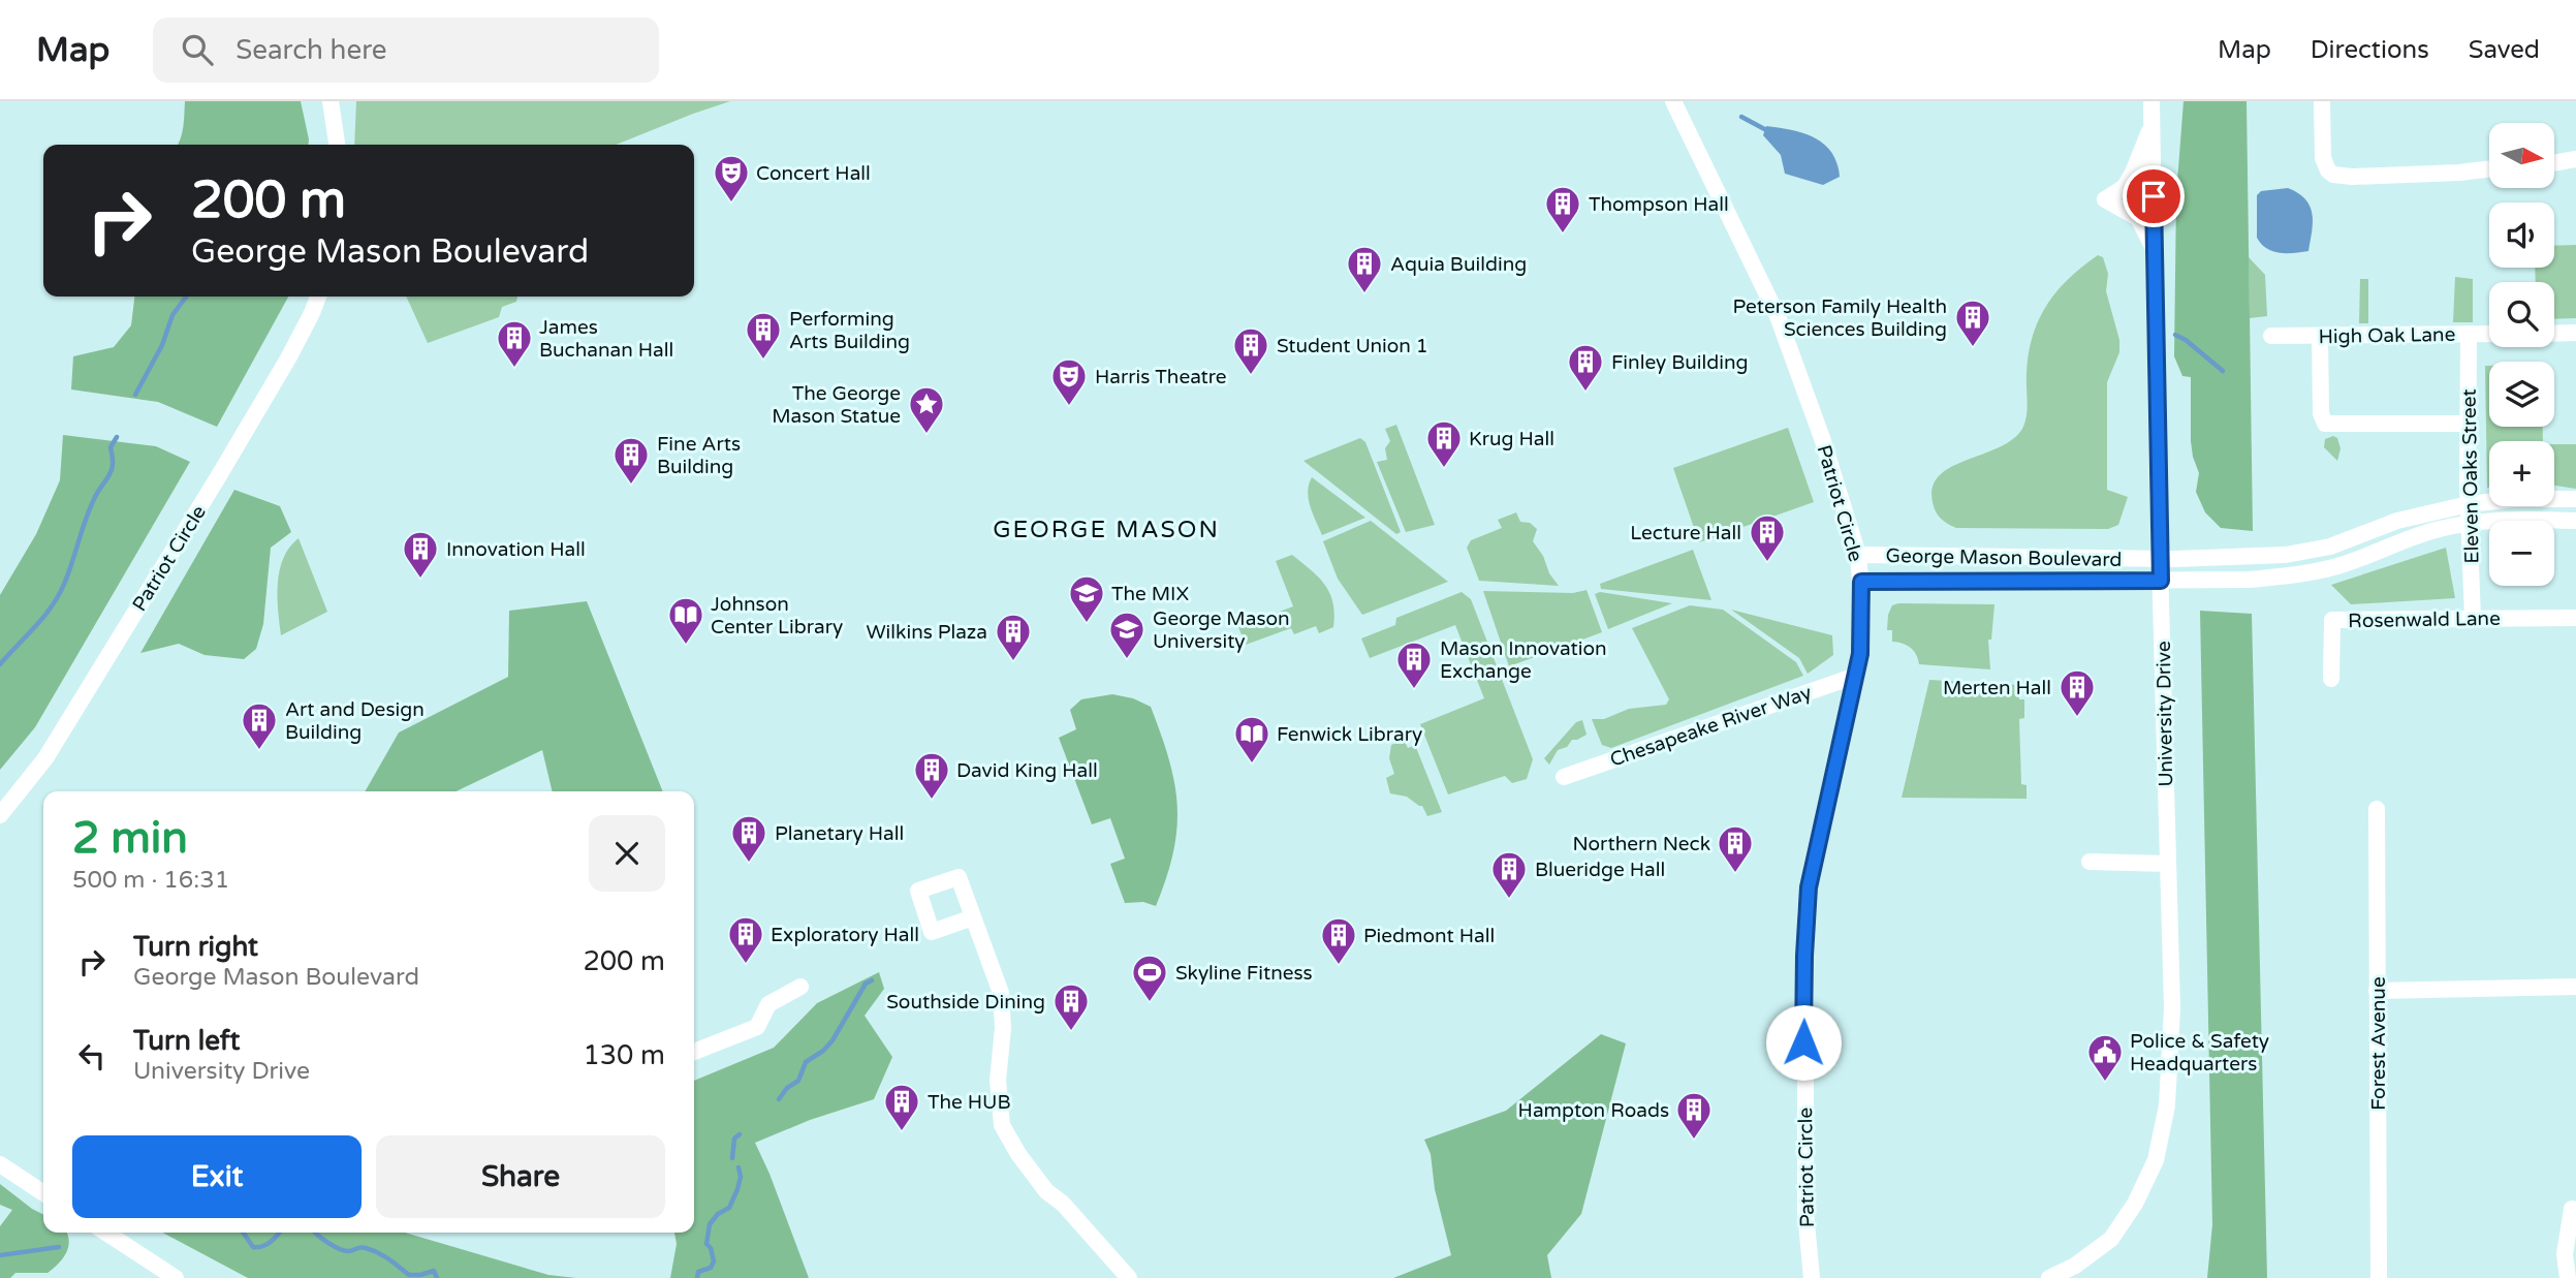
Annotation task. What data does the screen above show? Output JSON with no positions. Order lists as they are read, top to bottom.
{
  "streets": {
    "street": [
      "High Oak Lane",
      "Eleven Oaks Street",
      "Patriot Circle",
      "George Mason Boulevard",
      "Rosenwald Lane",
      "University Drive",
      "Chesapeake River Way",
      "Forest Avenue"
    ]
  },
  "crossings": [
    ["High Oak Lane", "Eleven Oaks Street"],
    ["Eleven Oaks Street", "George Mason Boulevard"],
    ["Eleven Oaks Street", "Rosenwald Lane"],
    ["Patriot Circle", "George Mason Boulevard"],
    ["Patriot Circle", "Chesapeake River Way"],
    ["George Mason Boulevard", "University Drive"]
  ],
  "districts": ["GEORGE MASON"],
  "places": {
    "theatre": ["Concert Hall", "Harris Theatre"],
    "building": [
      "Thompson Hall",
      "Aquia Building",
      "Peterson Family Health Sciences Building",
      "Performing Arts Building",
      "James Buchanan Hall",
      "Student Union 1",
      "Finley Building",
      "Krug Hall",
      "Fine Arts Building",
      "Lecture Hall",
      "Innovation Hall",
      "Wilkins Plaza",
      "Mason Innovation Exchange",
      "Merten Hall",
      "Art and Design Building",
      "David King Hall",
      "Planetary Hall",
      "Northern Neck",
      "Blueridge Hall",
      "Exploratory Hall",
      "Piedmont Hall",
      "Southside Dining",
      "The HUB",
      "Hampton Roads"
    ],
    "place": ["The George Mason Statue"],
    "school or university": ["The MIX", "George Mason University"],
    "library": ["Johnson Center Library", "Fenwick Library"],
    "sports": ["Skyline Fitness"],
    "public building": ["Police & Safety Headquarters"]
  },
  "north": "right",
  "page": {
    "header": "Map",
    "search": "Search here",
    "nav": ["Map", "Directions", "Saved"],
    "map_buttons": ["+", "−"],
    "turn": ["200 m", "George Mason Boulevard"],
    "heading": ["2 min", "500 m · 16:31"],
    "list": [
      {
        "name": "Turn right",
        "note": "George Mason Boulevard",
        "value": "200 m"
      },
      {
        "name": "Turn left",
        "note": "University Drive",
        "value": "130 m"
      }
    ],
    "buttons": ["Exit", "Share"]
  }
}
